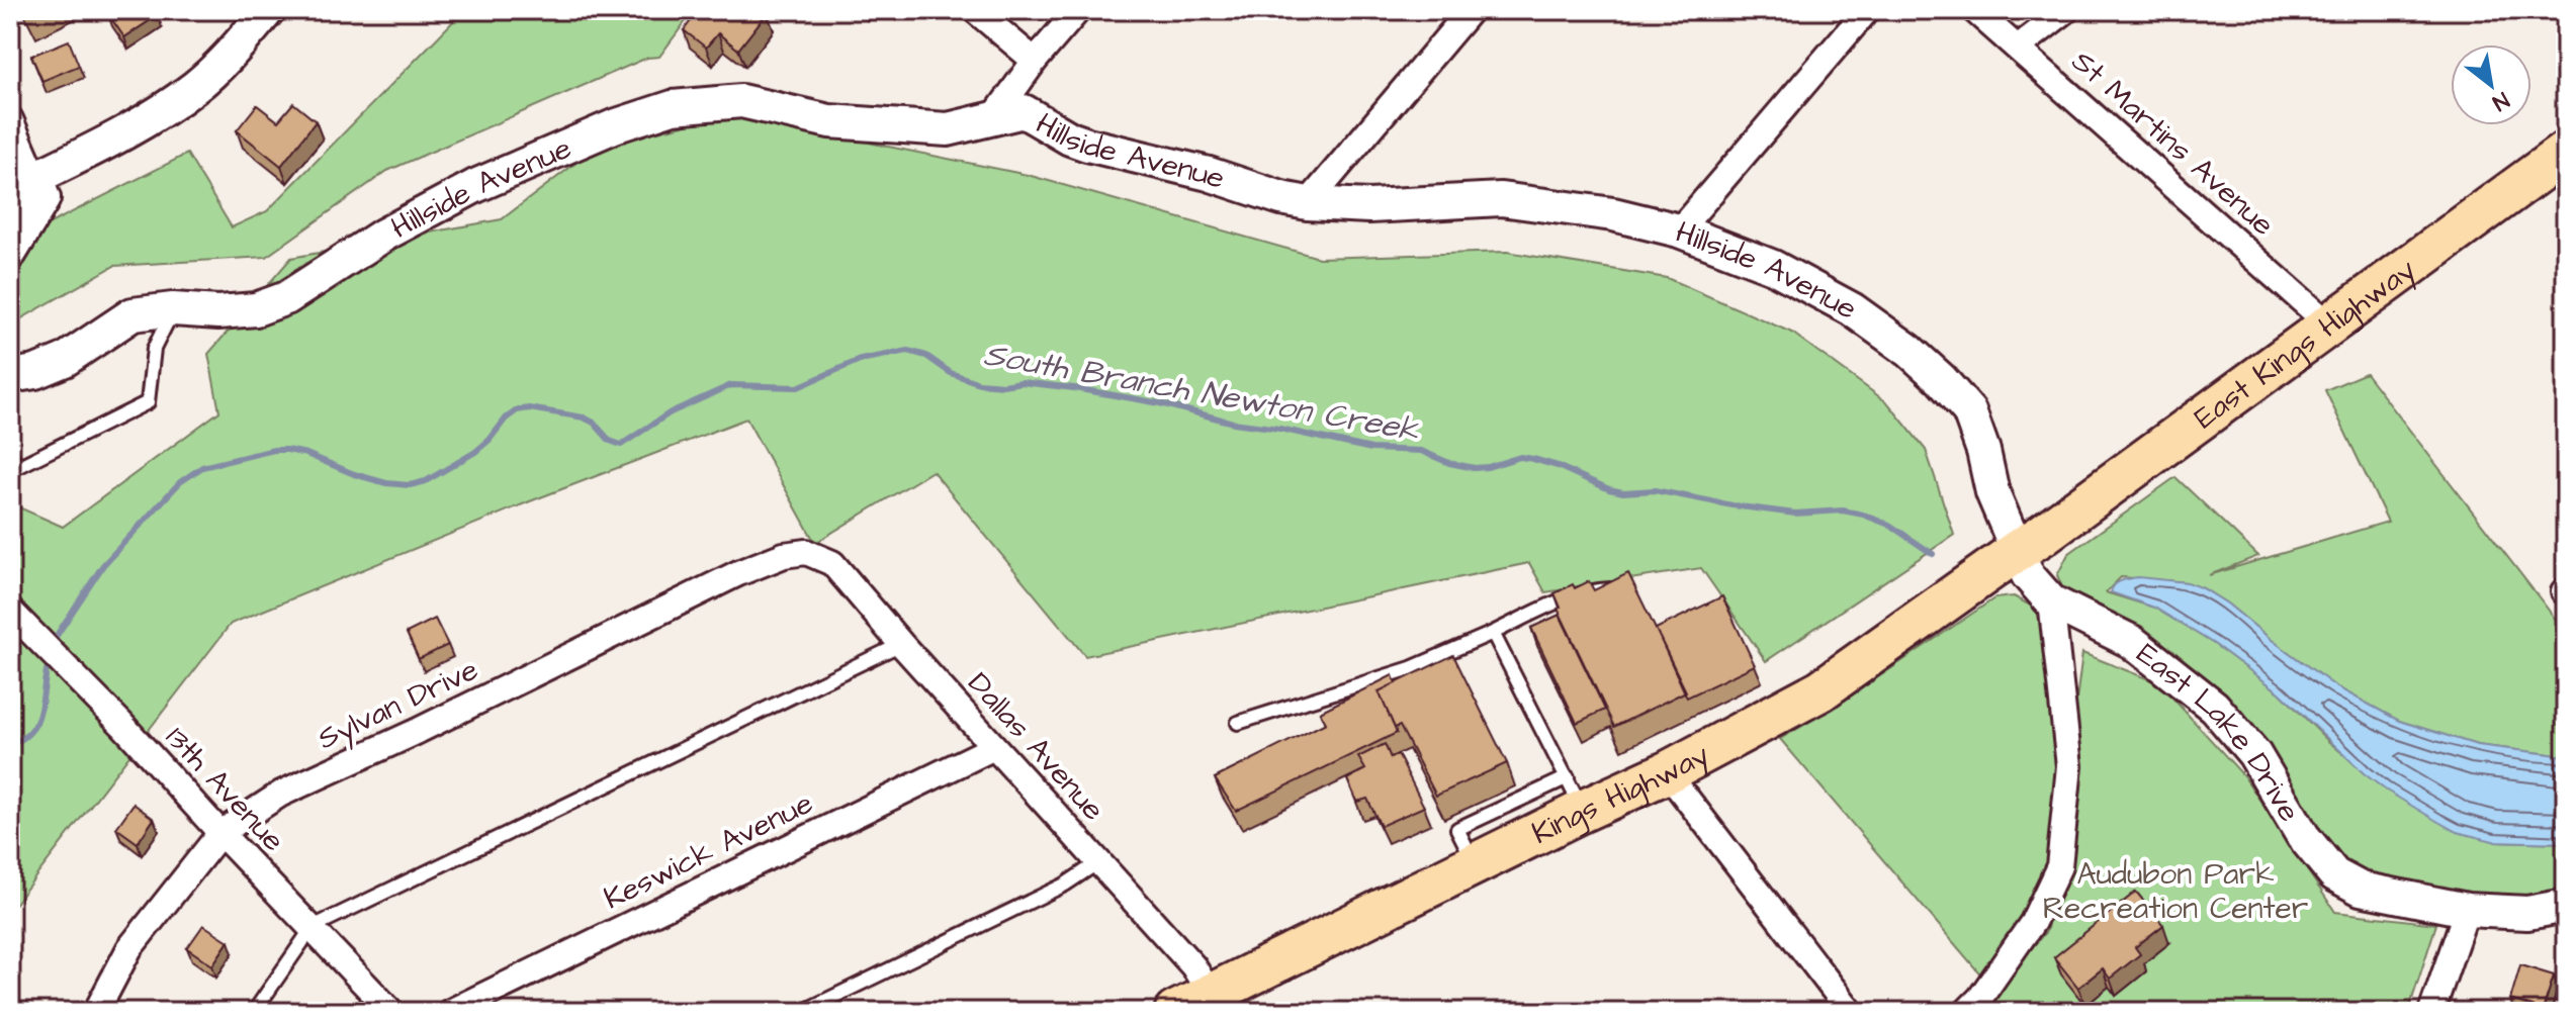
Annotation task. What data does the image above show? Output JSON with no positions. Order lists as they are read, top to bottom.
{
  "streets": {
    "main road": ["East Kings Highway", "Kings Highway"],
    "street": [
      "St Martins Avenue",
      "Hillside Avenue",
      "Sylvan Drive",
      "East Lake Drive",
      "Dallas Avenue",
      "13th Avenue",
      "Keswick Avenue"
    ]
  },
  "crossings": [
    ["St Martins Avenue", "East Kings Highway"],
    ["Hillside Avenue", "East Kings Highway"],
    ["Hillside Avenue", "East Lake Drive"],
    ["Hillside Avenue", "Kings Highway"],
    ["East Kings Highway", "East Lake Drive"],
    ["East Kings Highway", "Kings Highway"],
    ["Sylvan Drive", "Dallas Avenue"],
    ["Sylvan Drive", "13th Avenue"],
    ["East Lake Drive", "Kings Highway"],
    ["Dallas Avenue", "Kings Highway"],
    ["Dallas Avenue", "Keswick Avenue"]
  ],
  "water": ["South Branch Newton Creek"],
  "parks": ["Audubon Park Recreation Center"],
  "north": "bottom right"
}
